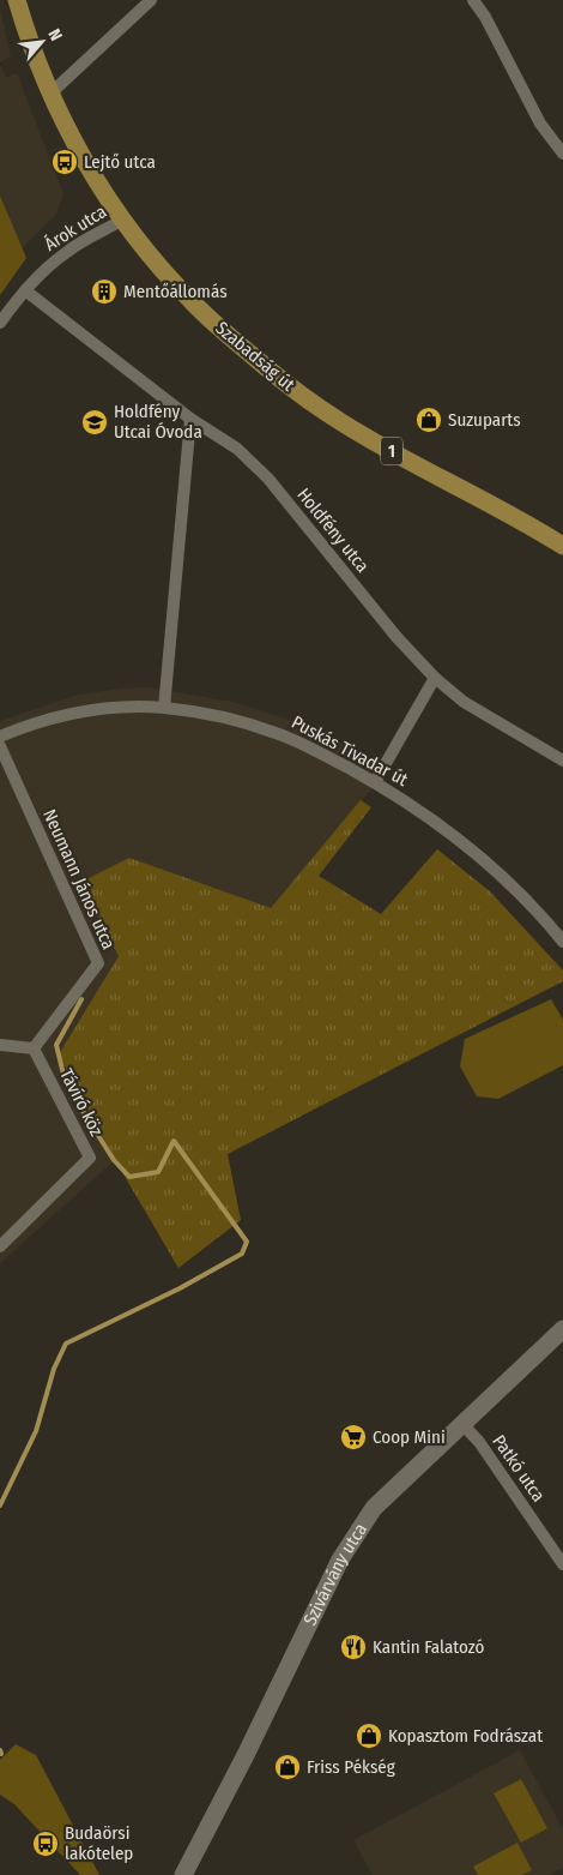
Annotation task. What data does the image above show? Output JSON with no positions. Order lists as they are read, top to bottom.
{
  "streets": {
    "main road": ["Szabadság út", "1"],
    "street": [
      "Árok utca",
      "Holdfény utca",
      "Puskás Tivadar út",
      "Neumann János utca",
      "Távíró köz",
      "Patkó utca",
      "Szivárvány utca"
    ]
  },
  "crossings": [
    ["Árok utca", "Szabadság út"],
    ["Árok utca", "Holdfény utca"],
    ["Neumann János utca", "Távíró köz"],
    ["Patkó utca", "Szivárvány utca"]
  ],
  "places": {
    "bus stop": ["Lejtő utca", "Budaörsi lakótelep"],
    "building": ["Mentőállomás"],
    "shop": ["Suzuparts", "Kopasztom Fodrászat", "Friss Pékség"],
    "school or university": ["Holdfény Utcai Óvoda"],
    "supermarket": ["Coop Mini"],
    "restaurant": ["Kantin Falatozó"]
  },
  "north": "top right"
}
